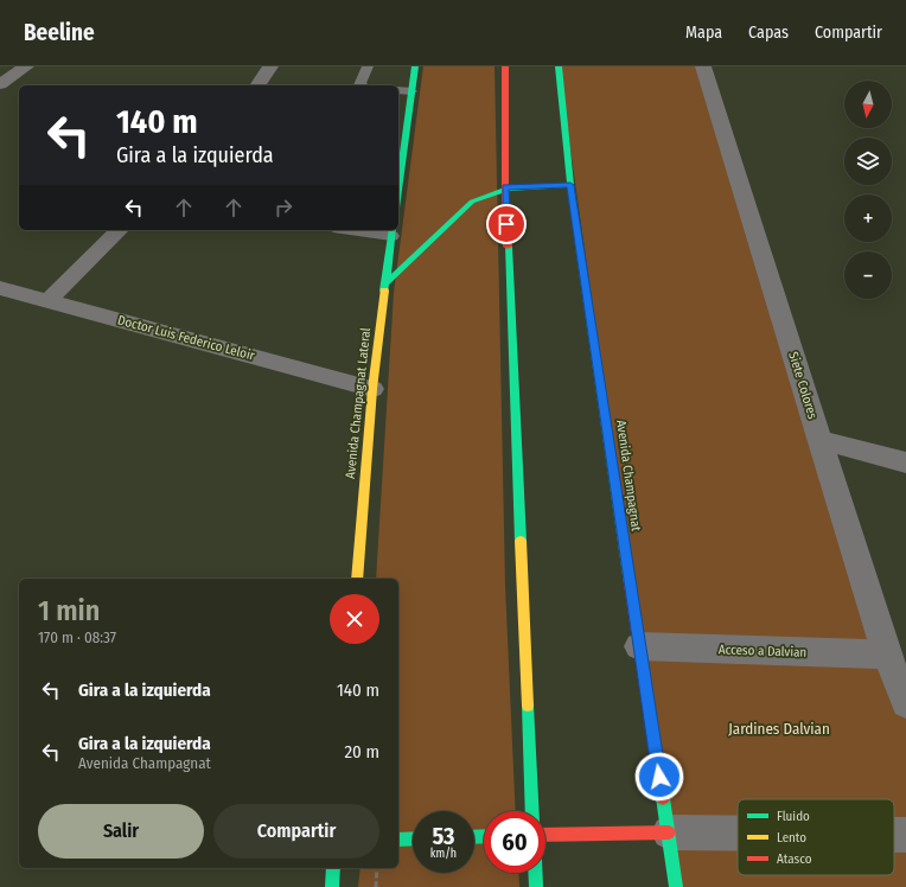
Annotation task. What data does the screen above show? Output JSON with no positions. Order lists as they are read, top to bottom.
{
  "streets": {
    "main road": ["Avenida Champagnat Lateral", "Avenida Champagnat"],
    "street": ["Doctor Luis Federico Leloir", "Siete Colores", "Acceso a Dalvian"]
  },
  "crossings": [
    ["Doctor Luis Federico Leloir", "Avenida Champagnat Lateral"],
    ["Siete Colores", "Acceso a Dalvian"],
    ["Avenida Champagnat", "Acceso a Dalvian"]
  ],
  "parks": ["Jardines Dalvian"],
  "legend": ["Fluido", "Lento", "Atasco"],
  "north": "bottom",
  "page": {
    "header": "Beeline",
    "nav": ["Mapa", "Capas", "Compartir"],
    "map_buttons": ["+", "−"],
    "turn": ["140 m", "Gira a la izquierda"],
    "heading": ["1 min", "170 m · 08:37"],
    "list": [
      {
        "name": "Gira a la izquierda",
        "value": "140 m"
      },
      {
        "name": "Gira a la izquierda",
        "note": "Avenida Champagnat",
        "value": "20 m"
      }
    ],
    "buttons": ["Salir", "Compartir"],
    "speed": "53 km/h",
    "limit": "60"
  }
}
